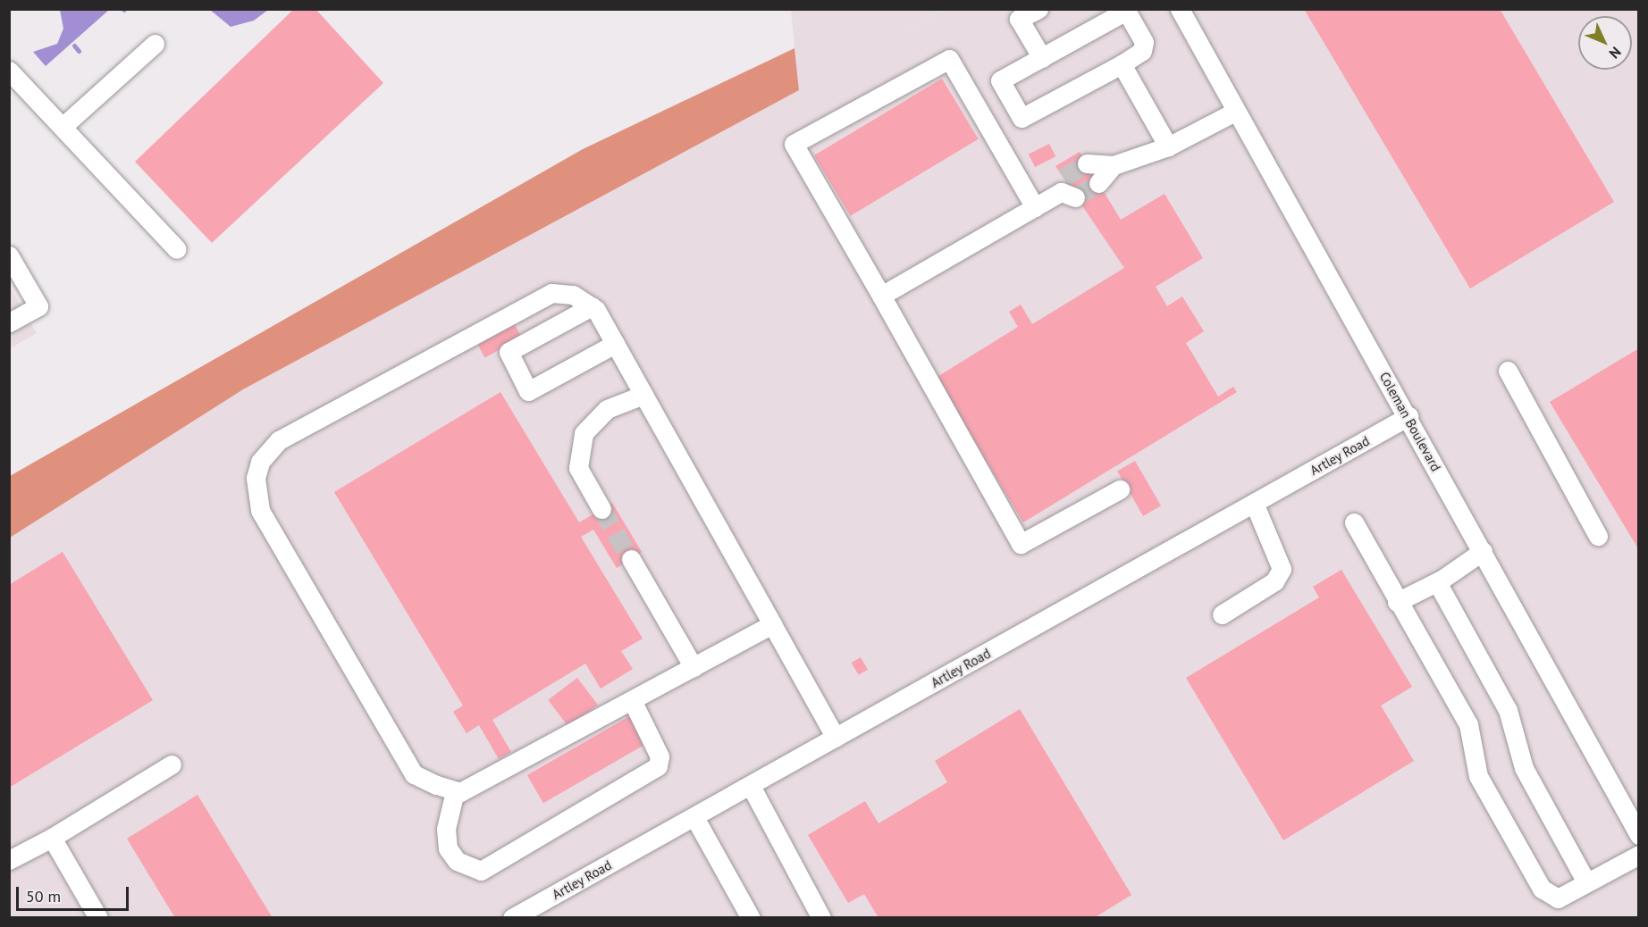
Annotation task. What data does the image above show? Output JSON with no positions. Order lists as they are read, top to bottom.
{
  "streets": {
    "street": ["Coleman Boulevard", "Artley Road"]
  },
  "crossings": [
    ["Coleman Boulevard", "Artley Road"]
  ],
  "scale_bar": "50 m",
  "north": "bottom right"
}
